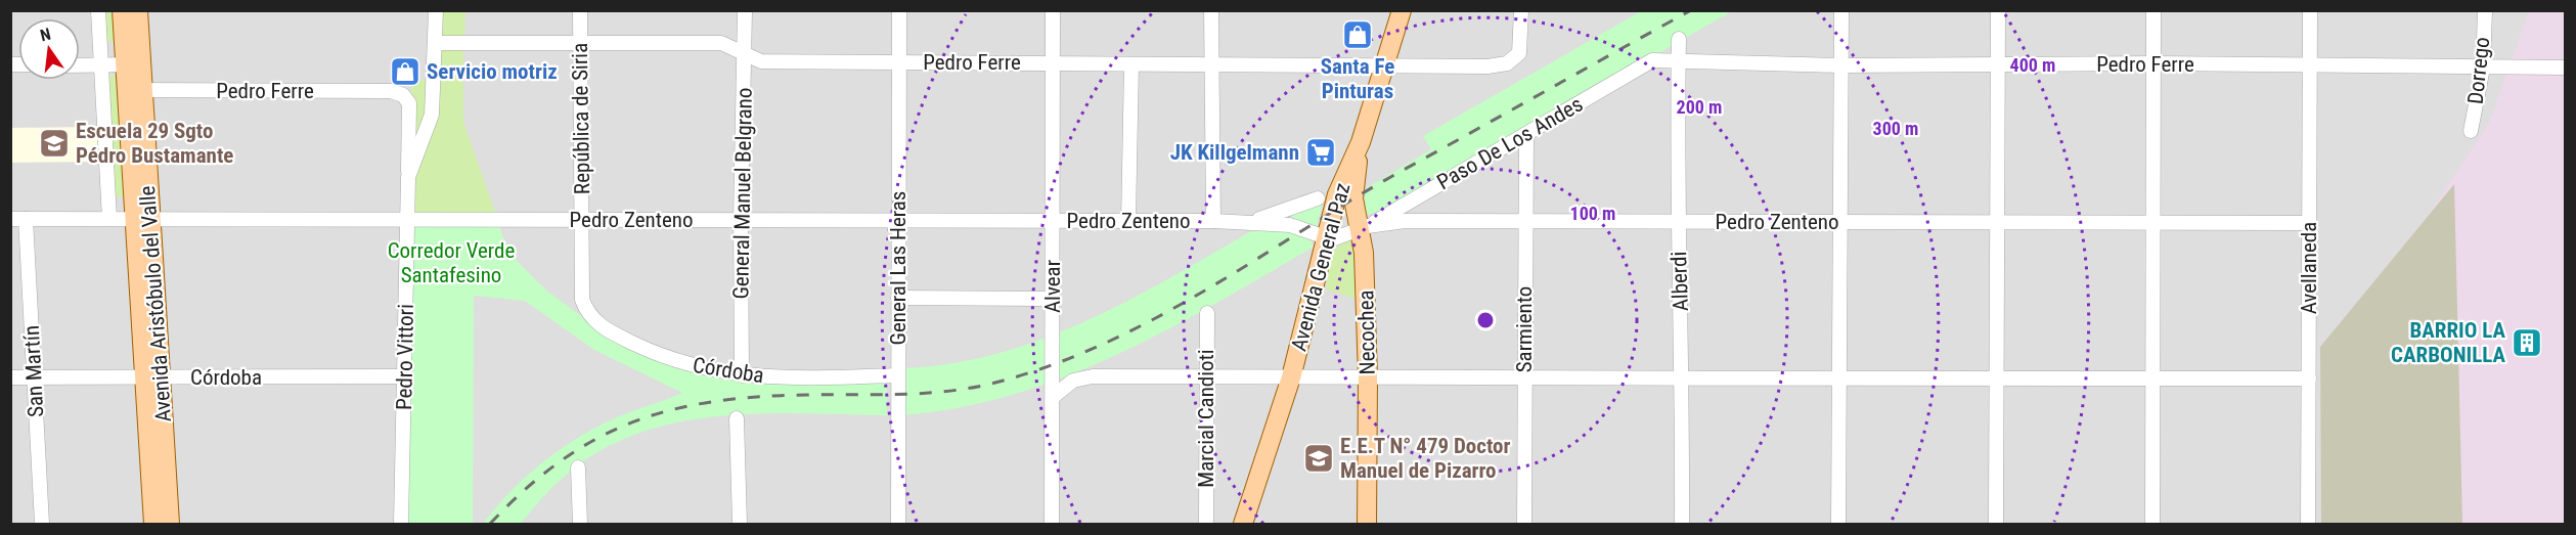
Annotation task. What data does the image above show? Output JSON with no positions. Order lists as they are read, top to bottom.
{
  "streets": {
    "main road": ["Avenida General Paz", "Avenida Aristóbulo del Valle", "Necochea"],
    "street": [
      "Pedro Ferre",
      "Dorrego",
      "República de Siria",
      "Paso De Los Andes",
      "General Manuel Belgrano",
      "Pedro Zenteno",
      "General Las Heras",
      "Avellaneda",
      "Alberdi",
      "Alvear",
      "Sarmiento",
      "Pedro Vittori",
      "Córdoba",
      "San Martín",
      "Marcial Candioti"
    ]
  },
  "crossings": [
    ["Pedro Ferre", "Dorrego"],
    ["Pedro Ferre", "República de Siria"],
    ["Pedro Ferre", "Paso De Los Andes"],
    ["Pedro Ferre", "General Manuel Belgrano"],
    ["Pedro Ferre", "Avenida General Paz"],
    ["Pedro Ferre", "General Las Heras"],
    ["Pedro Ferre", "Avellaneda"],
    ["Pedro Ferre", "Alberdi"],
    ["Pedro Ferre", "Alvear"],
    ["Pedro Ferre", "Avenida Aristóbulo del Valle"],
    ["Pedro Ferre", "Pedro Vittori"],
    ["República de Siria", "Pedro Zenteno"],
    ["República de Siria", "Córdoba"],
    ["Paso De Los Andes", "Pedro Zenteno"],
    ["Paso De Los Andes", "Sarmiento"],
    ["Paso De Los Andes", "Necochea"],
    ["General Manuel Belgrano", "Pedro Zenteno"],
    ["General Manuel Belgrano", "Córdoba"],
    ["Pedro Zenteno", "Avenida General Paz"],
    ["Pedro Zenteno", "General Las Heras"],
    ["Pedro Zenteno", "Avellaneda"],
    ["Pedro Zenteno", "Alberdi"],
    ["Pedro Zenteno", "Alvear"],
    ["Pedro Zenteno", "Avenida Aristóbulo del Valle"],
    ["Pedro Zenteno", "Sarmiento"],
    ["Pedro Zenteno", "Necochea"],
    ["Pedro Zenteno", "Pedro Vittori"],
    ["Pedro Zenteno", "San Martín"],
    ["Avenida General Paz", "Necochea"],
    ["General Las Heras", "Córdoba"],
    ["Avenida Aristóbulo del Valle", "Córdoba"],
    ["Pedro Vittori", "Córdoba"],
    ["Córdoba", "San Martín"]
  ],
  "parks": ["Corredor Verde Santafesino"],
  "places": {
    "shop": ["Santa Fe Pinturas", "Servicio motriz"],
    "school or university": ["Escuela 29 Sgto Pédro Bustamante", "E.E.T N° 479 Doctor Manuel de Pizarro"],
    "supermarket": ["JK Killgelmann"],
    "building": ["BARRIO LA CARBONILLA"]
  },
  "north": "top",
  "rings": [
    "400 m",
    "200 m",
    "300 m",
    "100 m"
  ]
}
